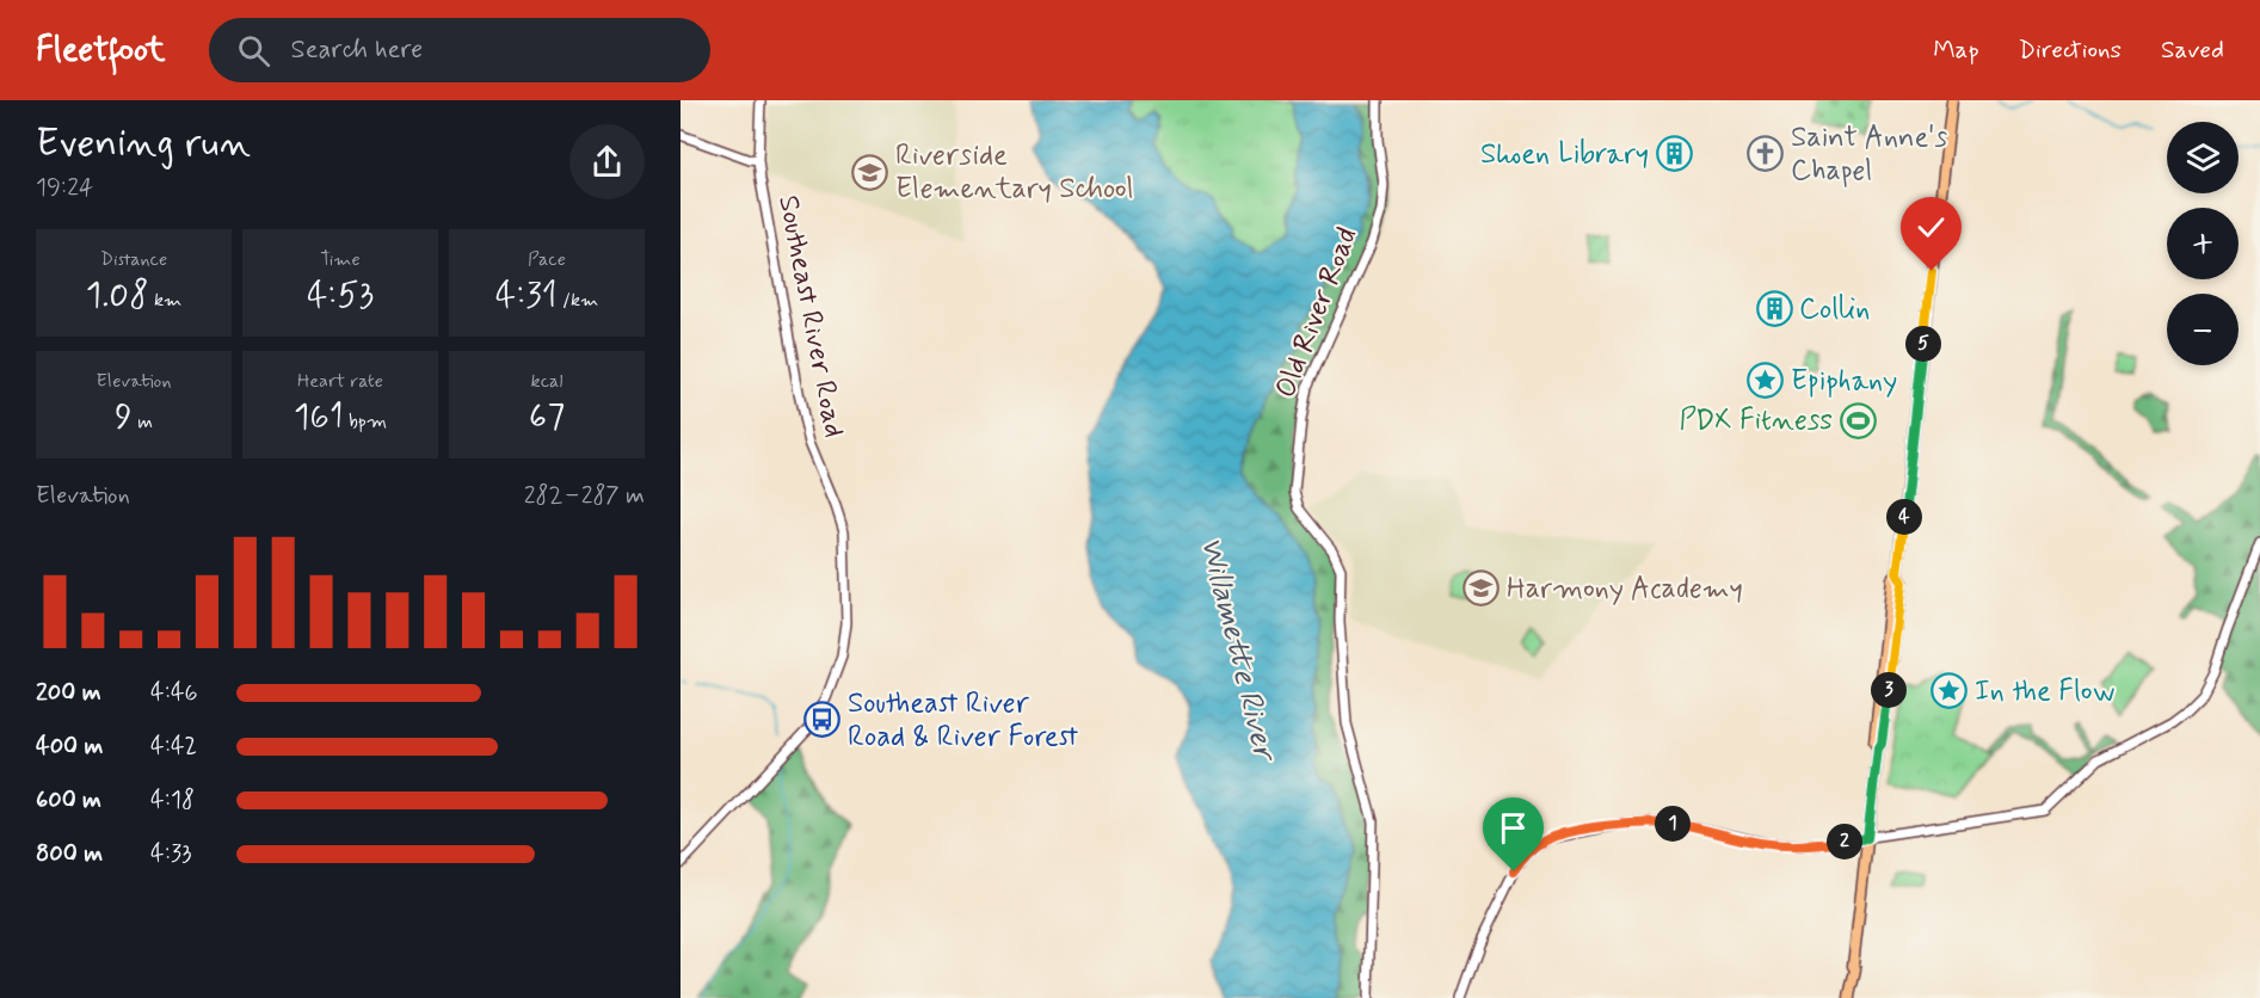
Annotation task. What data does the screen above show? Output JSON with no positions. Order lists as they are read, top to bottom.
{
  "streets": {
    "street": ["Old River Road", "Southeast River Road"]
  },
  "water": ["Willamette River"],
  "places": {
    "building": ["Shoen Library", "Collin"],
    "church": ["Saint Anne's Chapel"],
    "school or university": ["Riverside Elementary School", "Harmony Academy"],
    "place": ["Epiphany", "In the Flow"],
    "sports": ["PDX Fitness"],
    "bus stop": ["Southeast River Road & River Forest"]
  },
  "page": {
    "header": "Fleetfoot",
    "search": "Search here",
    "nav": ["Map", "Directions", "Saved"],
    "heading": ["Evening run", "19:24"],
    "map_buttons": ["+", "−"],
    "stats": [
      ["Distance", "1.08 km"],
      ["Time", "4:53"],
      ["Pace", "4:31 /km"],
      ["Elevation", "9 m"],
      ["Heart rate", "161 bpm"],
      ["kcal", "67"]
    ],
    "pins": [
      "5",
      "4",
      "3",
      "1",
      "2"
    ],
    "chart": ["Elevation", "282–287 m"],
    "list": [
      {
        "name": "200 m",
        "note": "4:46"
      },
      {
        "name": "400 m",
        "note": "4:42"
      },
      {
        "name": "600 m",
        "note": "4:18"
      },
      {
        "name": "800 m",
        "note": "4:33"
      }
    ]
  }
}
